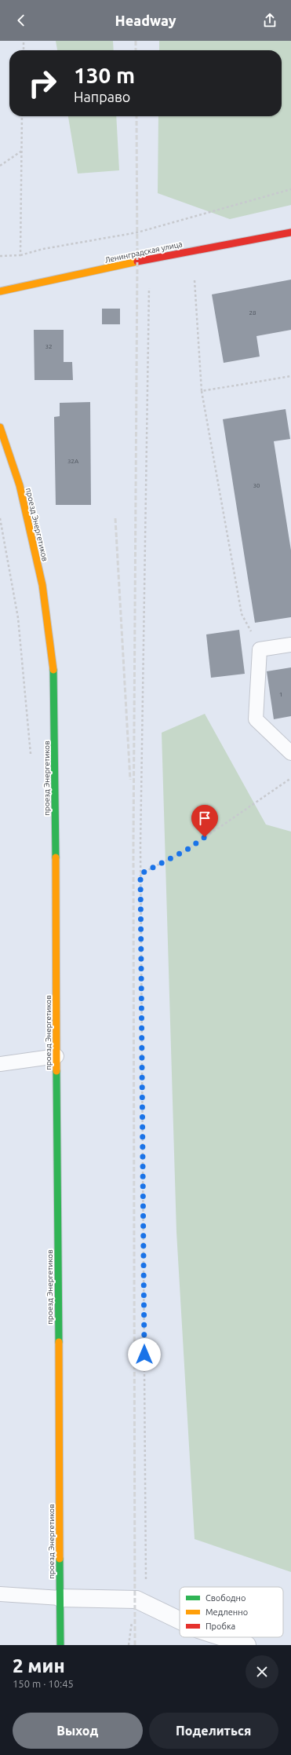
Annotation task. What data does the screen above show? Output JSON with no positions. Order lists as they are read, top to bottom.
{
  "streets": {
    "street": ["Ленинградская улица", "проезд Энергетиков"]
  },
  "house_numbers": [
    "28",
    "32",
    "32А",
    "30",
    "1"
  ],
  "legend": ["Свободно", "Медленно", "Пробка"],
  "page": {
    "header": "Headway",
    "turn": ["130 m", "Направо"],
    "heading": ["2 мин", "150 m · 10:45"],
    "buttons": ["Выход", "Поделиться"]
  }
}
